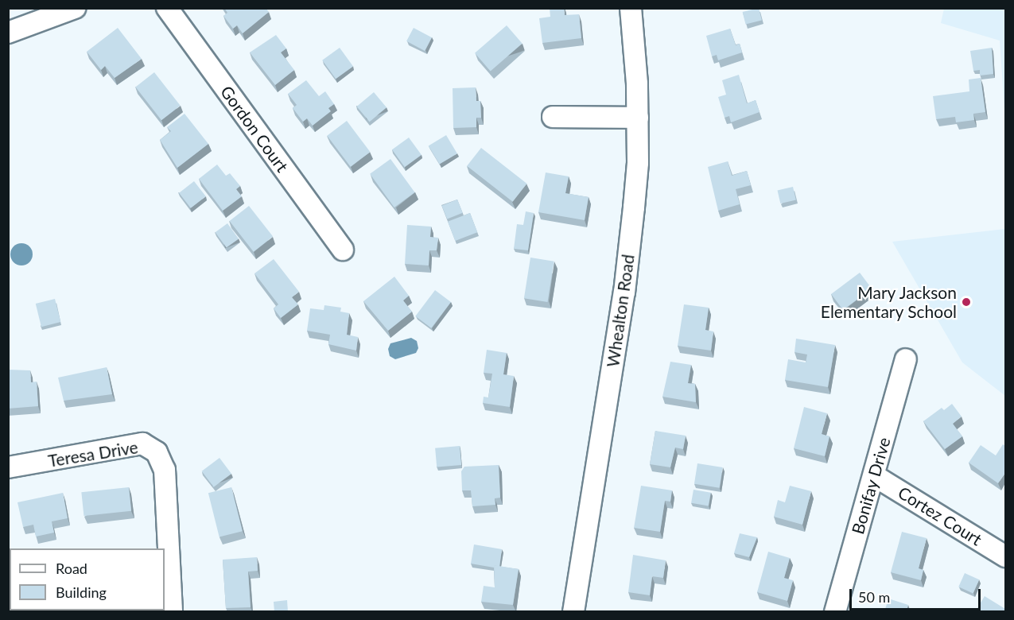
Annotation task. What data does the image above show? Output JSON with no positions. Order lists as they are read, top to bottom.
{
  "streets": {
    "street": [
      "Gordon Court",
      "Whealton Road",
      "Teresa Drive",
      "Bonifay Drive",
      "Cortez Court"
    ]
  },
  "crossings": [
    ["Bonifay Drive", "Cortez Court"]
  ],
  "places": ["Mary Jackson Elementary School"],
  "legend": ["Road", "Building"],
  "scale_bar": "50 m"
}
